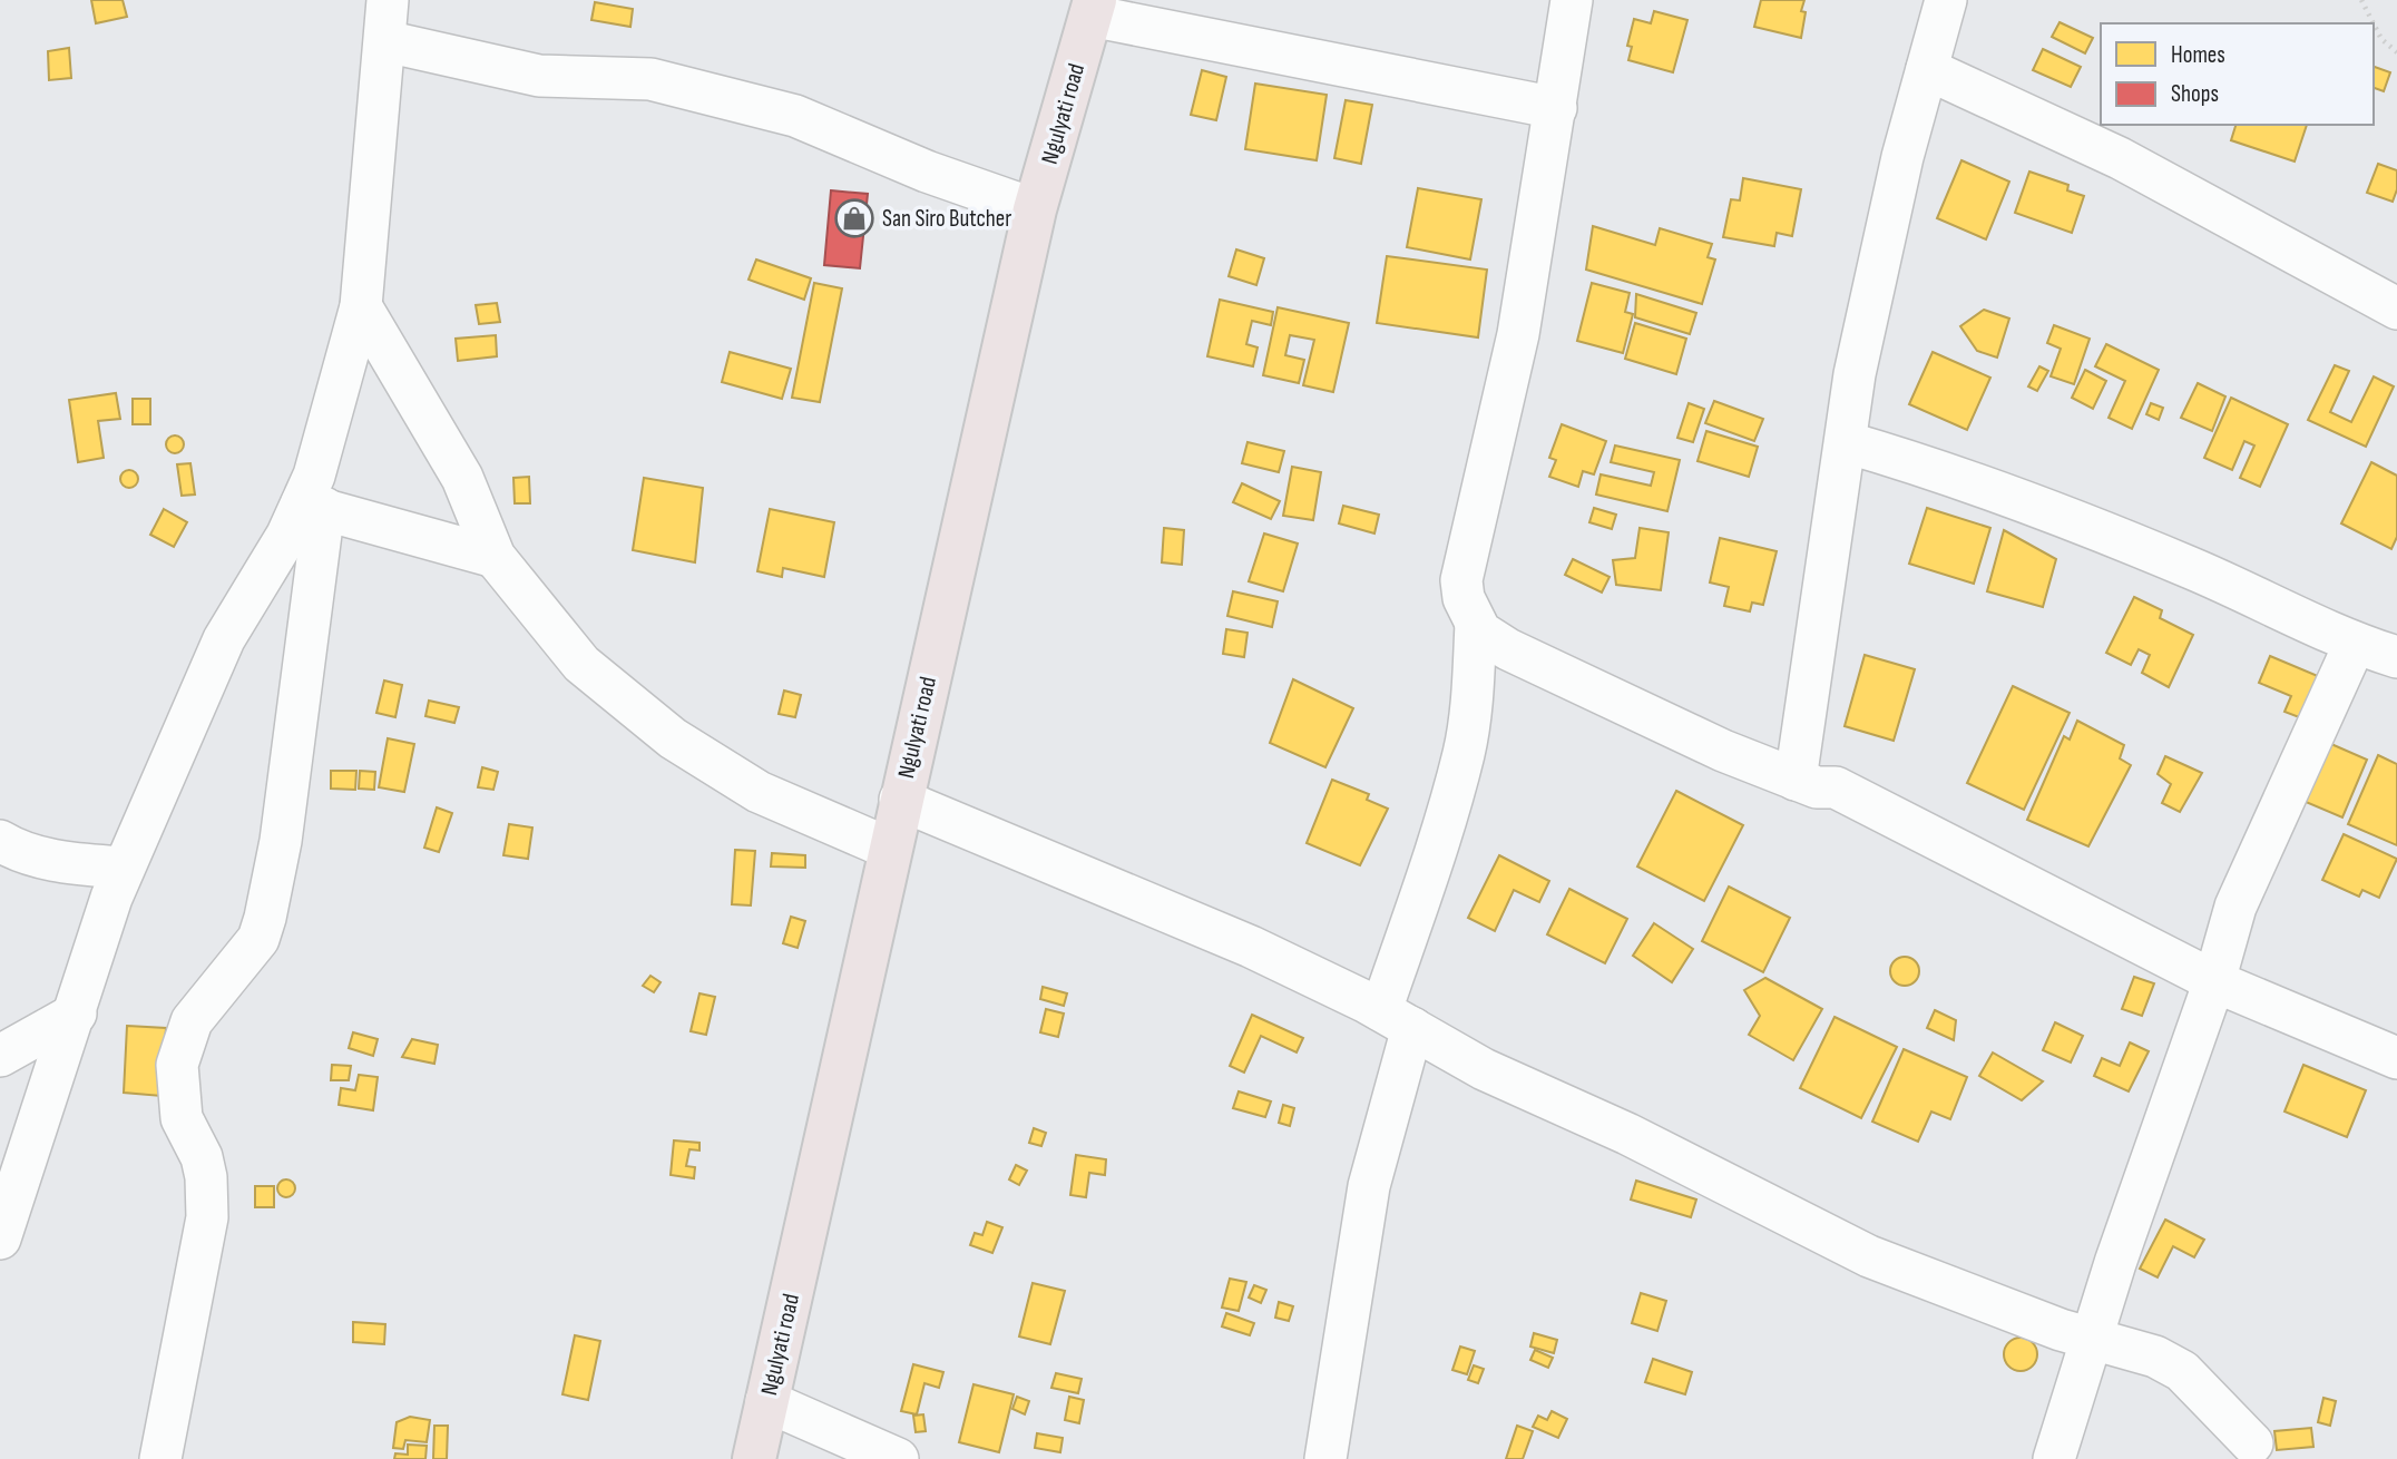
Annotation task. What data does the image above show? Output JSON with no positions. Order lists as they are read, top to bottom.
{
  "streets": {
    "main road": ["Ngulyati road"]
  },
  "places": {
    "shop": ["San Siro Butcher"]
  },
  "legend": ["Homes", "Shops"]
}
